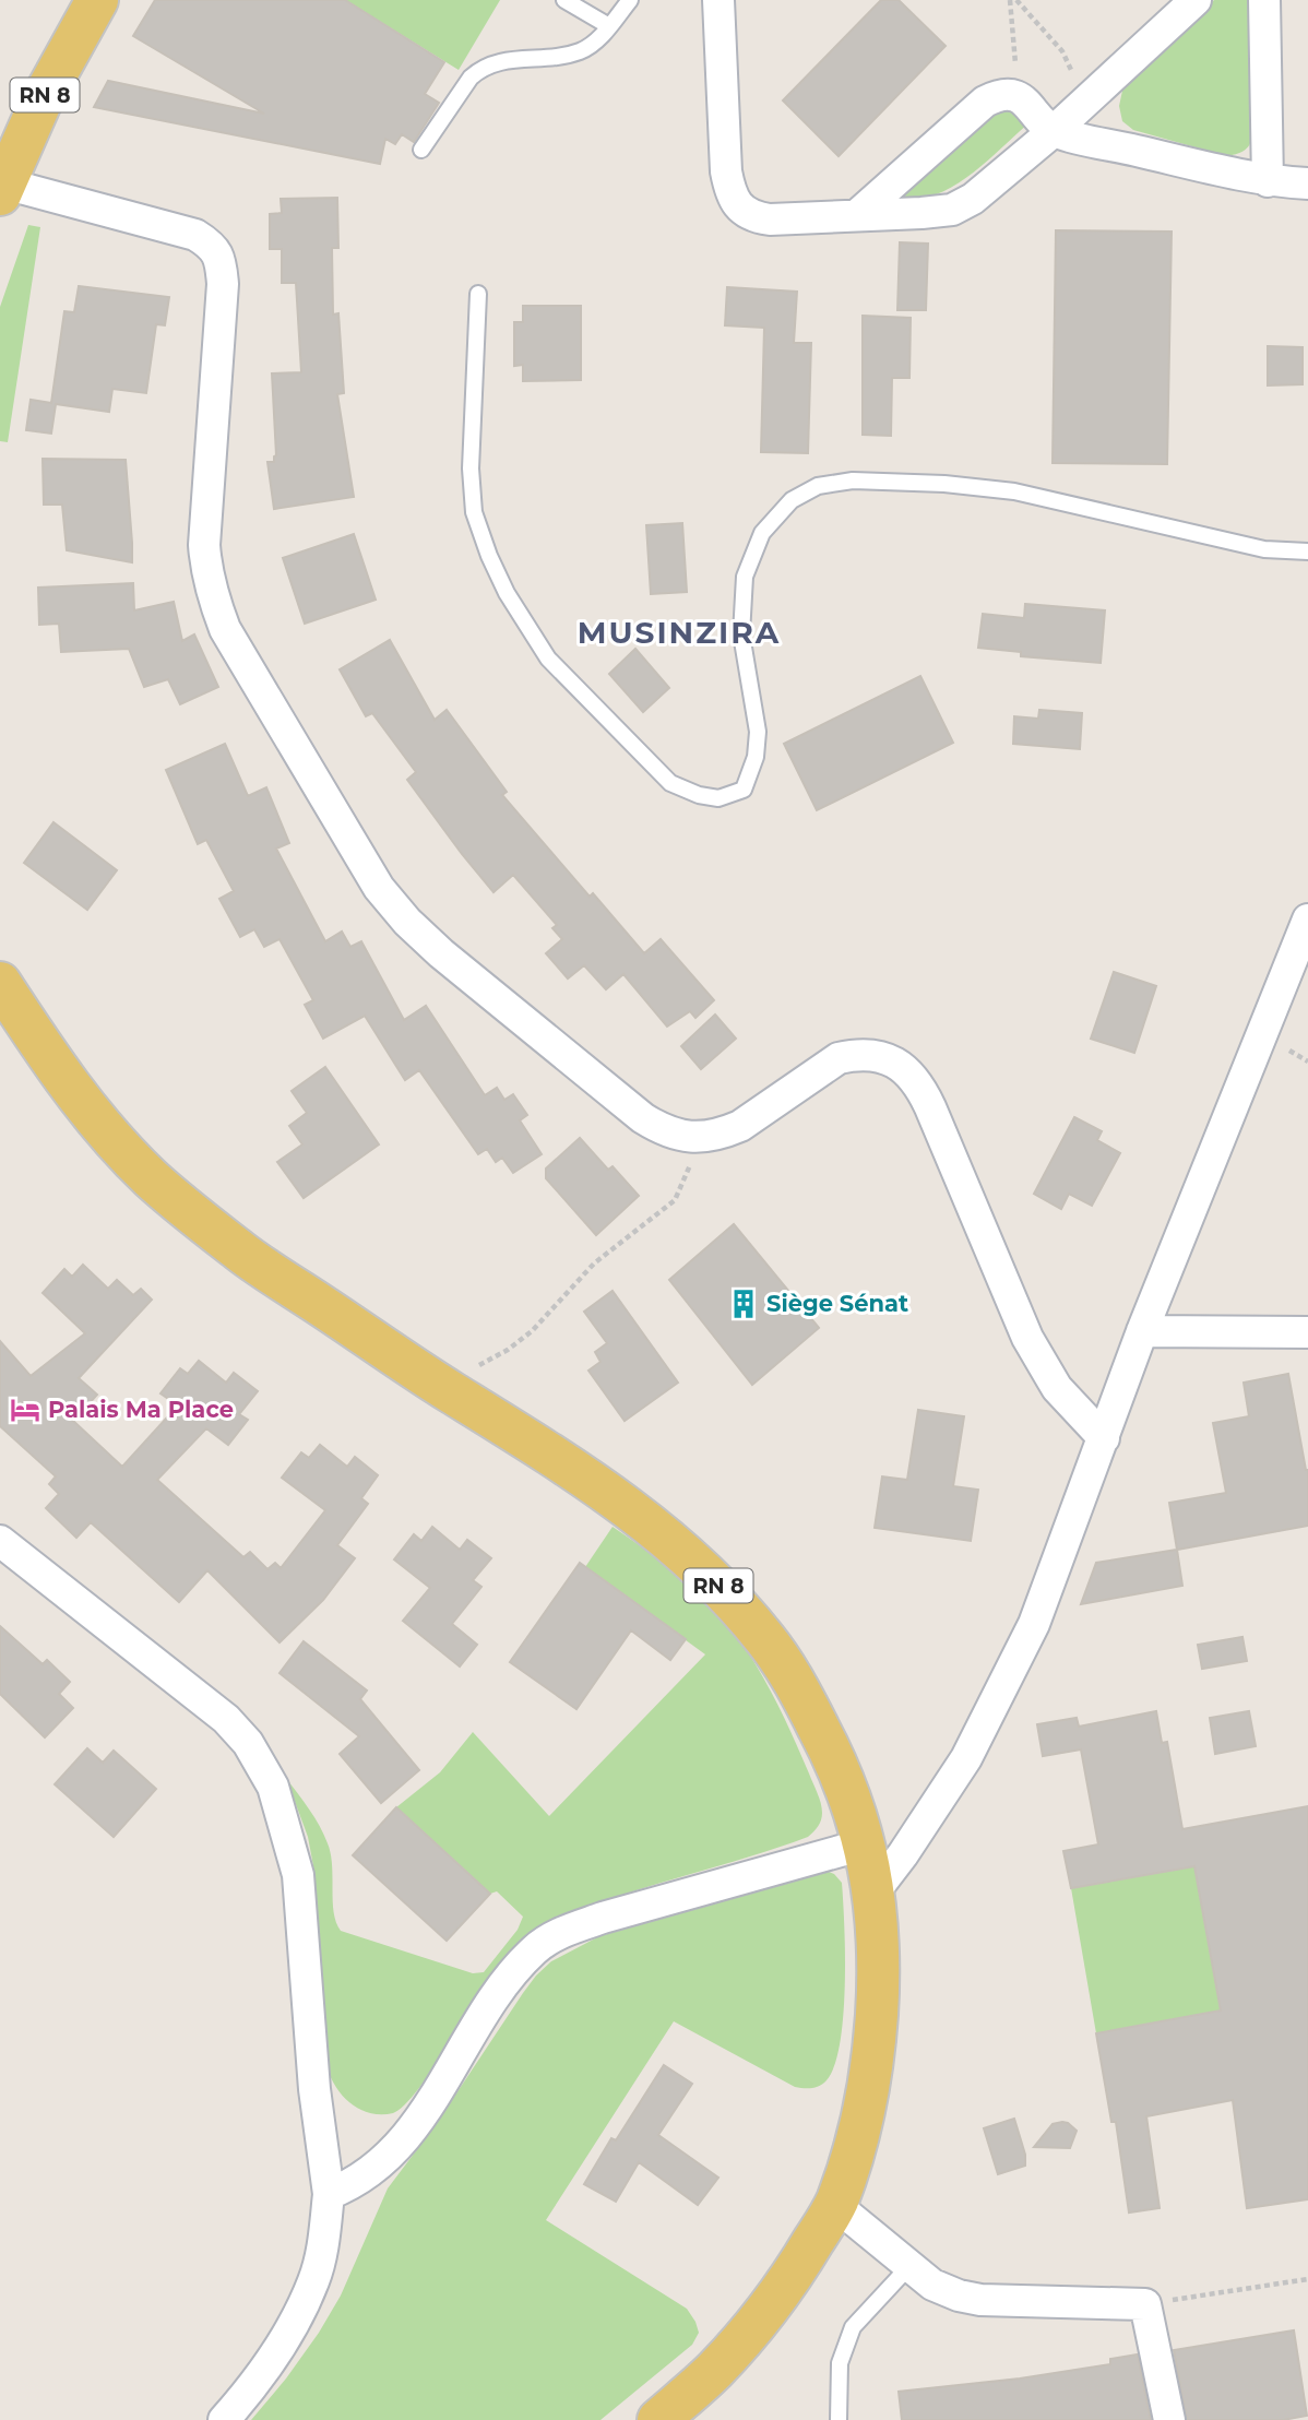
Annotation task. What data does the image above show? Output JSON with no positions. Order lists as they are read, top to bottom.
{
  "streets": {
    "main road": ["RN 8"]
  },
  "districts": ["MUSINZIRA"],
  "places": {
    "building": ["Siège Sénat"],
    "hotel": ["Palais Ma Place"]
  }
}
